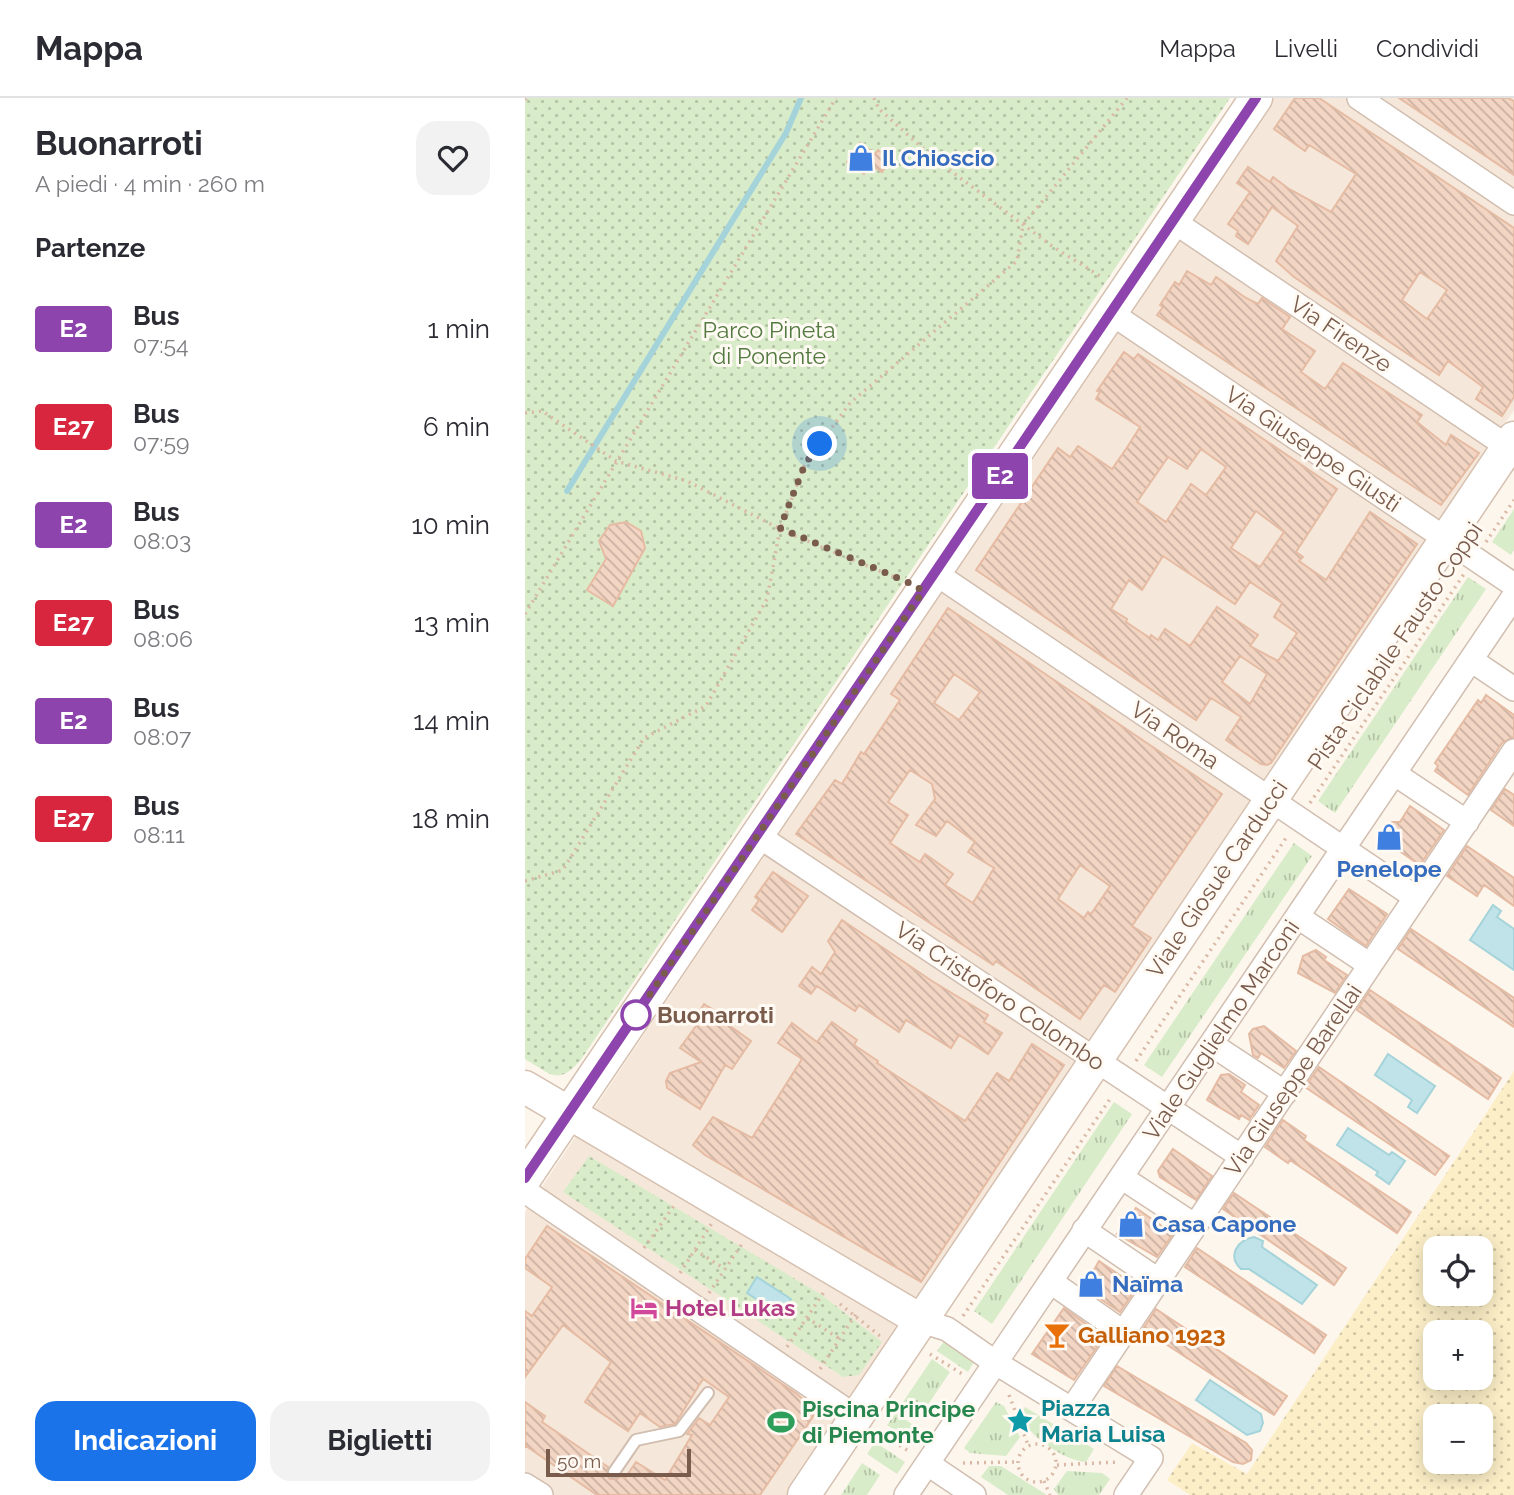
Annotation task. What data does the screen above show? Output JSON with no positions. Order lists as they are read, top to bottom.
{
  "streets": {
    "street": [
      "Via Firenze",
      "Via Giuseppe Giusti",
      "Via Roma",
      "Viale Giosuè Carducci",
      "Via Cristoforo Colombo",
      "Viale Guglielmo Marconi",
      "Via Giuseppe Barellai"
    ],
    "path": ["Pista Ciclabile Fausto Coppi"]
  },
  "crossings": [
    ["Via Firenze", "Viale Giosuè Carducci"],
    ["Via Giuseppe Giusti", "Pista Ciclabile Fausto Coppi"],
    ["Via Giuseppe Giusti", "Viale Giosuè Carducci"],
    ["Pista Ciclabile Fausto Coppi", "Via Roma"],
    ["Pista Ciclabile Fausto Coppi", "Viale Giosuè Carducci"],
    ["Pista Ciclabile Fausto Coppi", "Via Cristoforo Colombo"],
    ["Via Roma", "Viale Giosuè Carducci"],
    ["Via Roma", "Viale Guglielmo Marconi"],
    ["Via Roma", "Via Giuseppe Barellai"],
    ["Viale Giosuè Carducci", "Via Cristoforo Colombo"],
    ["Via Cristoforo Colombo", "Viale Guglielmo Marconi"],
    ["Via Cristoforo Colombo", "Via Giuseppe Barellai"]
  ],
  "parks": ["Parco Pineta di Ponente"],
  "places": {
    "shop": [
      "Il Chioscio",
      "Penelope",
      "Casa Capone",
      "Naïma"
    ],
    "other": ["Buonarroti"],
    "hotel": ["Hotel Lukas"],
    "bar": ["Galliano 1923"],
    "place": ["Piazza Maria Luisa"],
    "sports": ["Piscina Principe di Piemonte"]
  },
  "lines": ["bus line E2"],
  "scale_bar": "50 m",
  "page": {
    "header": "Mappa",
    "nav": ["Mappa", "Livelli", "Condividi"],
    "heading": [
      ["Buonarroti", "A piedi · 4 min · 260 m"],
      "Partenze"
    ],
    "on_map": "E2",
    "list": [
      {
        "mark": "E2",
        "name": "Bus",
        "note": "07:54",
        "value": "1 min"
      },
      {
        "mark": "E27",
        "name": "Bus",
        "note": "07:59",
        "value": "6 min"
      },
      {
        "mark": "E2",
        "name": "Bus",
        "note": "08:03",
        "value": "10 min"
      },
      {
        "mark": "E27",
        "name": "Bus",
        "note": "08:06",
        "value": "13 min"
      },
      {
        "mark": "E2",
        "name": "Bus",
        "note": "08:07",
        "value": "14 min"
      },
      {
        "mark": "E27",
        "name": "Bus",
        "note": "08:11",
        "value": "18 min"
      }
    ],
    "map_buttons": ["+", "−"],
    "buttons": ["Indicazioni", "Biglietti"],
    "scale": "50 m"
  }
}
